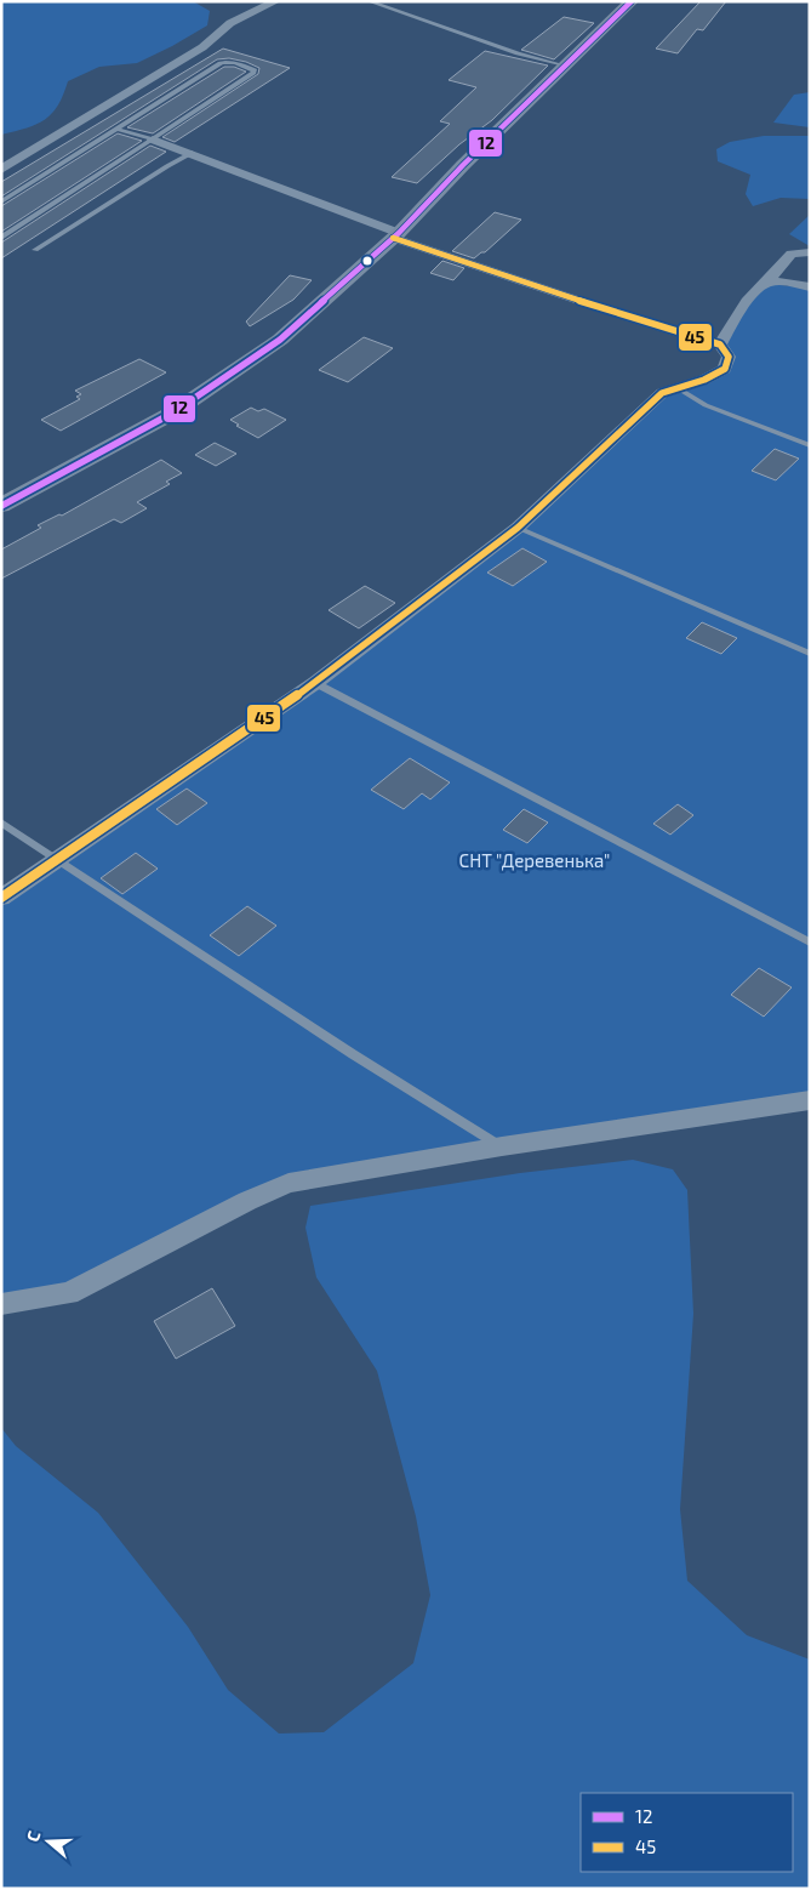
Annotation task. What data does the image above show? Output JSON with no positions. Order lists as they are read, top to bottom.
{
  "parks": ["СНТ \"Деревенька\""],
  "lines": ["transit line 12", "transit line 45"],
  "legend": ["12", "45"],
  "north": "left"
}
